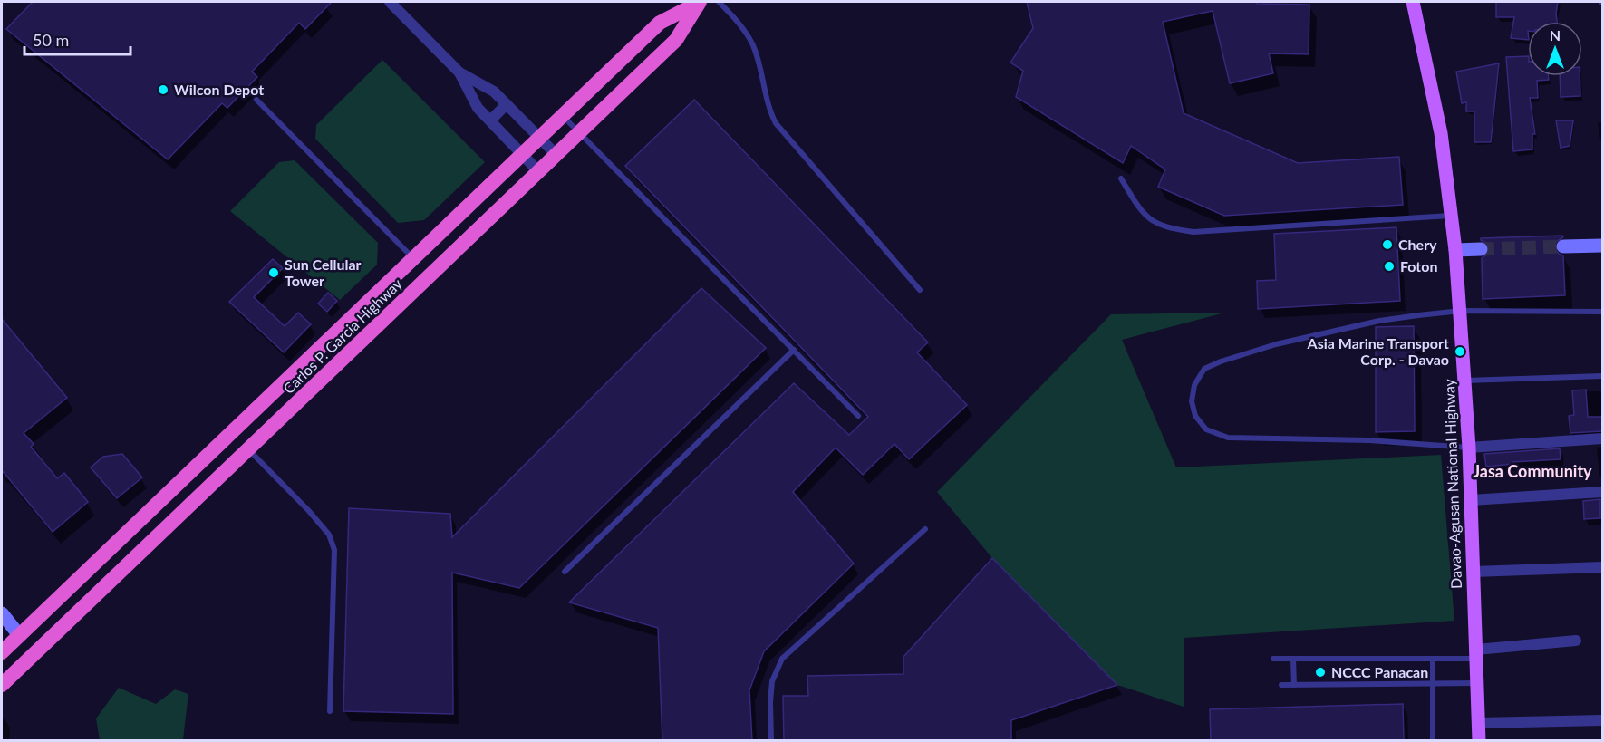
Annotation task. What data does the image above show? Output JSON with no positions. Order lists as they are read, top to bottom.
{
  "streets": {
    "highway": ["Carlos P. Garcia Highway"],
    "main road": ["Davao-Agusan National Highway"]
  },
  "districts": ["Jasa Community"],
  "places": [
    "Wilcon Depot",
    "Chery",
    "Foton",
    "Sun Cellular Tower",
    "Asia Marine Transport Corp. - Davao",
    "NCCC Panacan"
  ],
  "scale_bar": "50 m",
  "north": "top"
}
